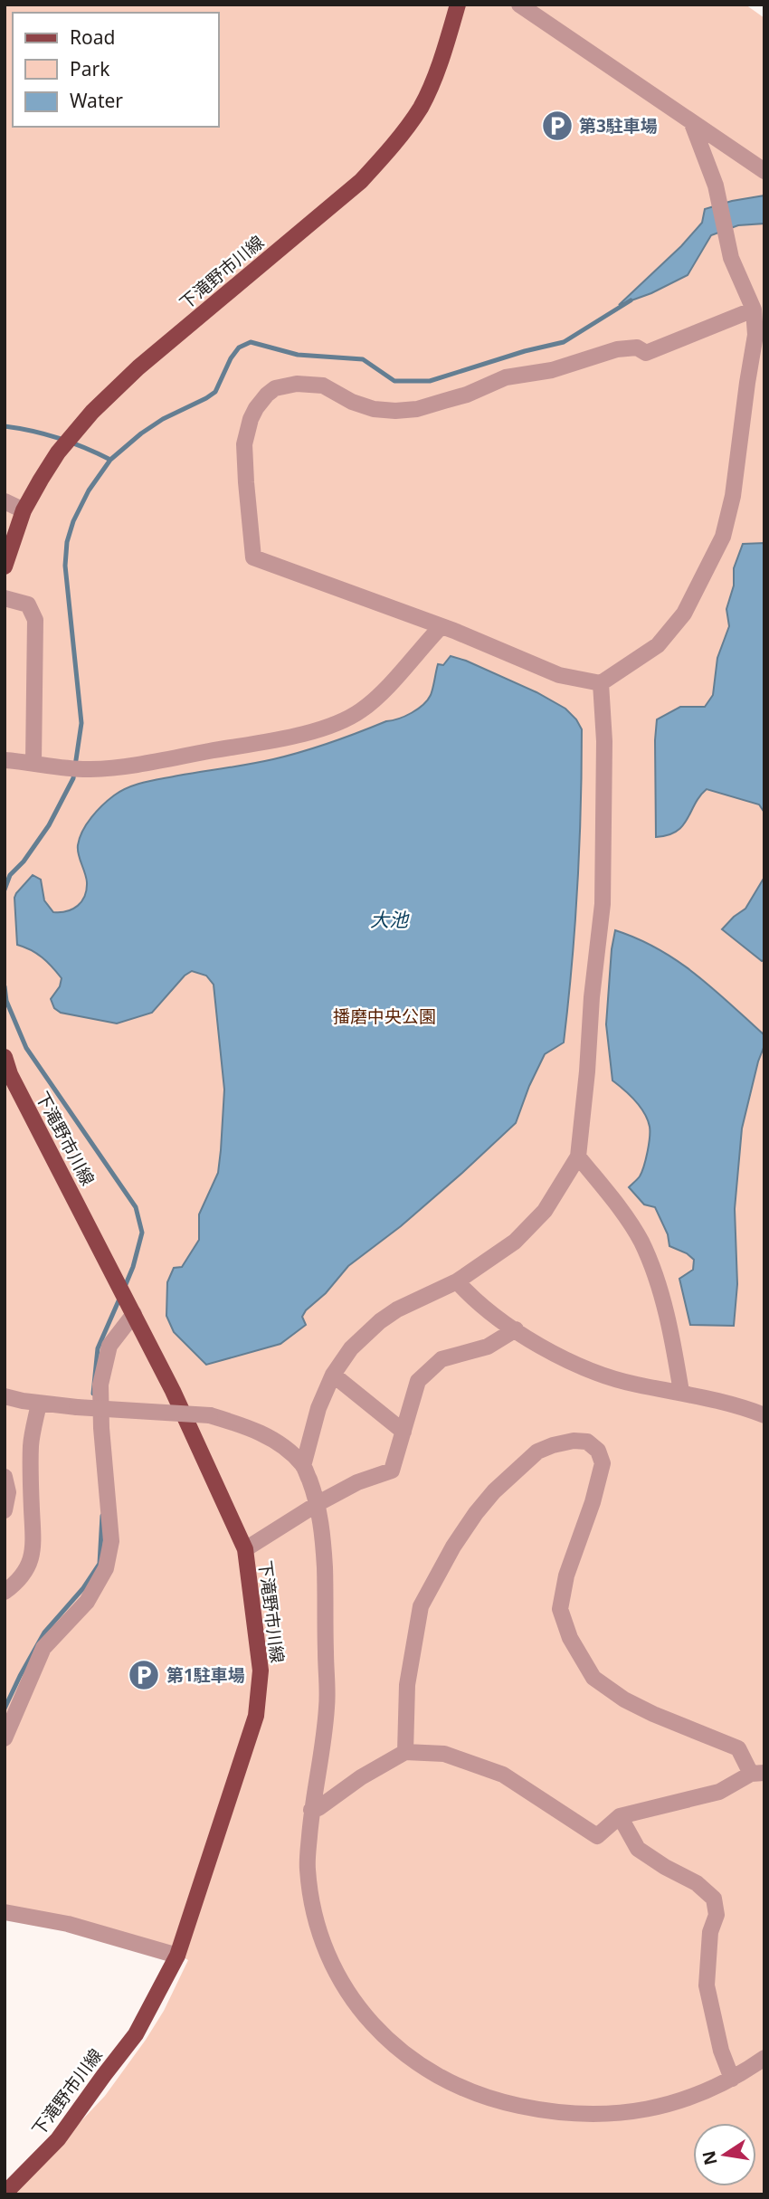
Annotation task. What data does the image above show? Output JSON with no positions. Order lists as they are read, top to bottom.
{
  "streets": {
    "main road": ["下滝野市川線"]
  },
  "water": ["大池"],
  "parks": ["播磨中央公園"],
  "places": {
    "parking": ["第3駐車場", "第1駐車場"]
  },
  "legend": ["Road", "Park", "Water"],
  "north": "left"
}
